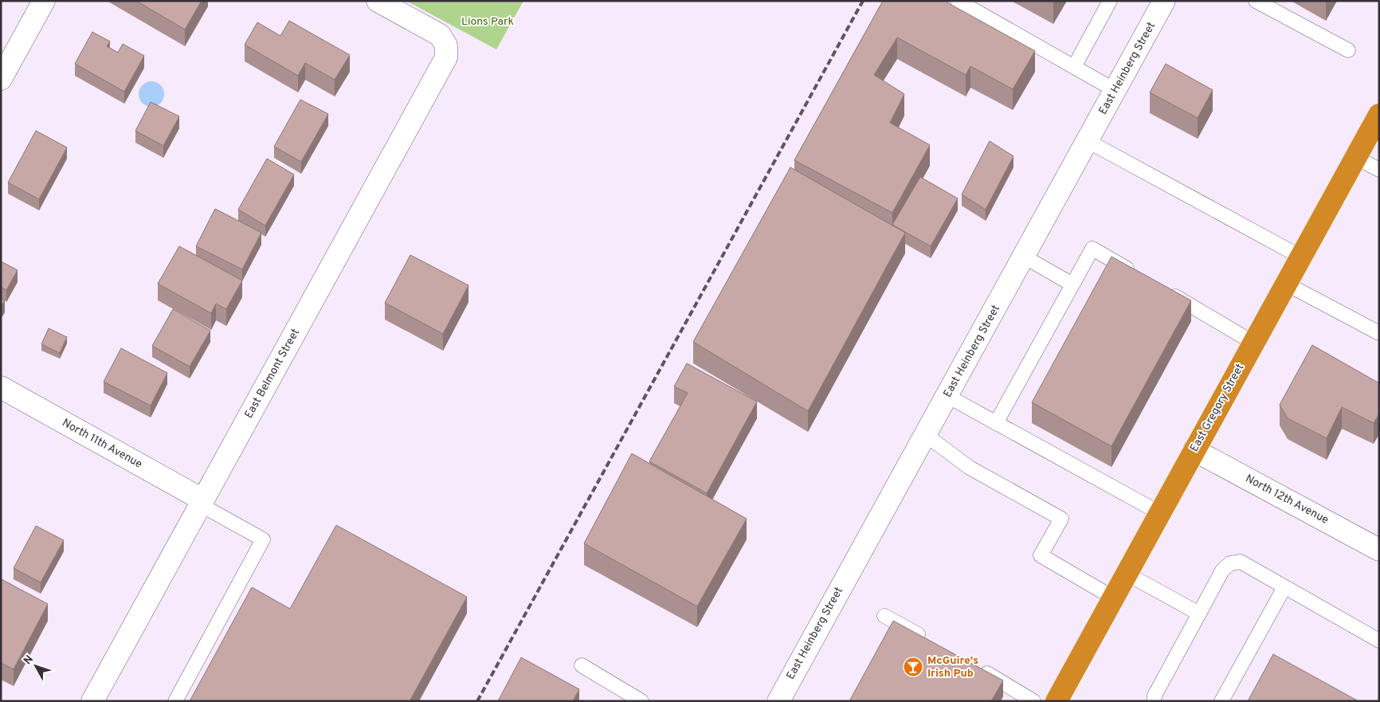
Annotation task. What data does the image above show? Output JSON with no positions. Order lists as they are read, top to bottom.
{
  "streets": {
    "highway": ["East Gregory Street"],
    "street": [
      "East Heinberg Street",
      "East Belmont Street",
      "North 11th Avenue",
      "North 12th Avenue"
    ]
  },
  "crossings": [
    ["East Belmont Street", "North 11th Avenue"],
    ["East Gregory Street", "North 12th Avenue"]
  ],
  "parks": ["Lions Park"],
  "places": {
    "bar": ["McGuire's Irish Pub"]
  },
  "north": "top left"
}
